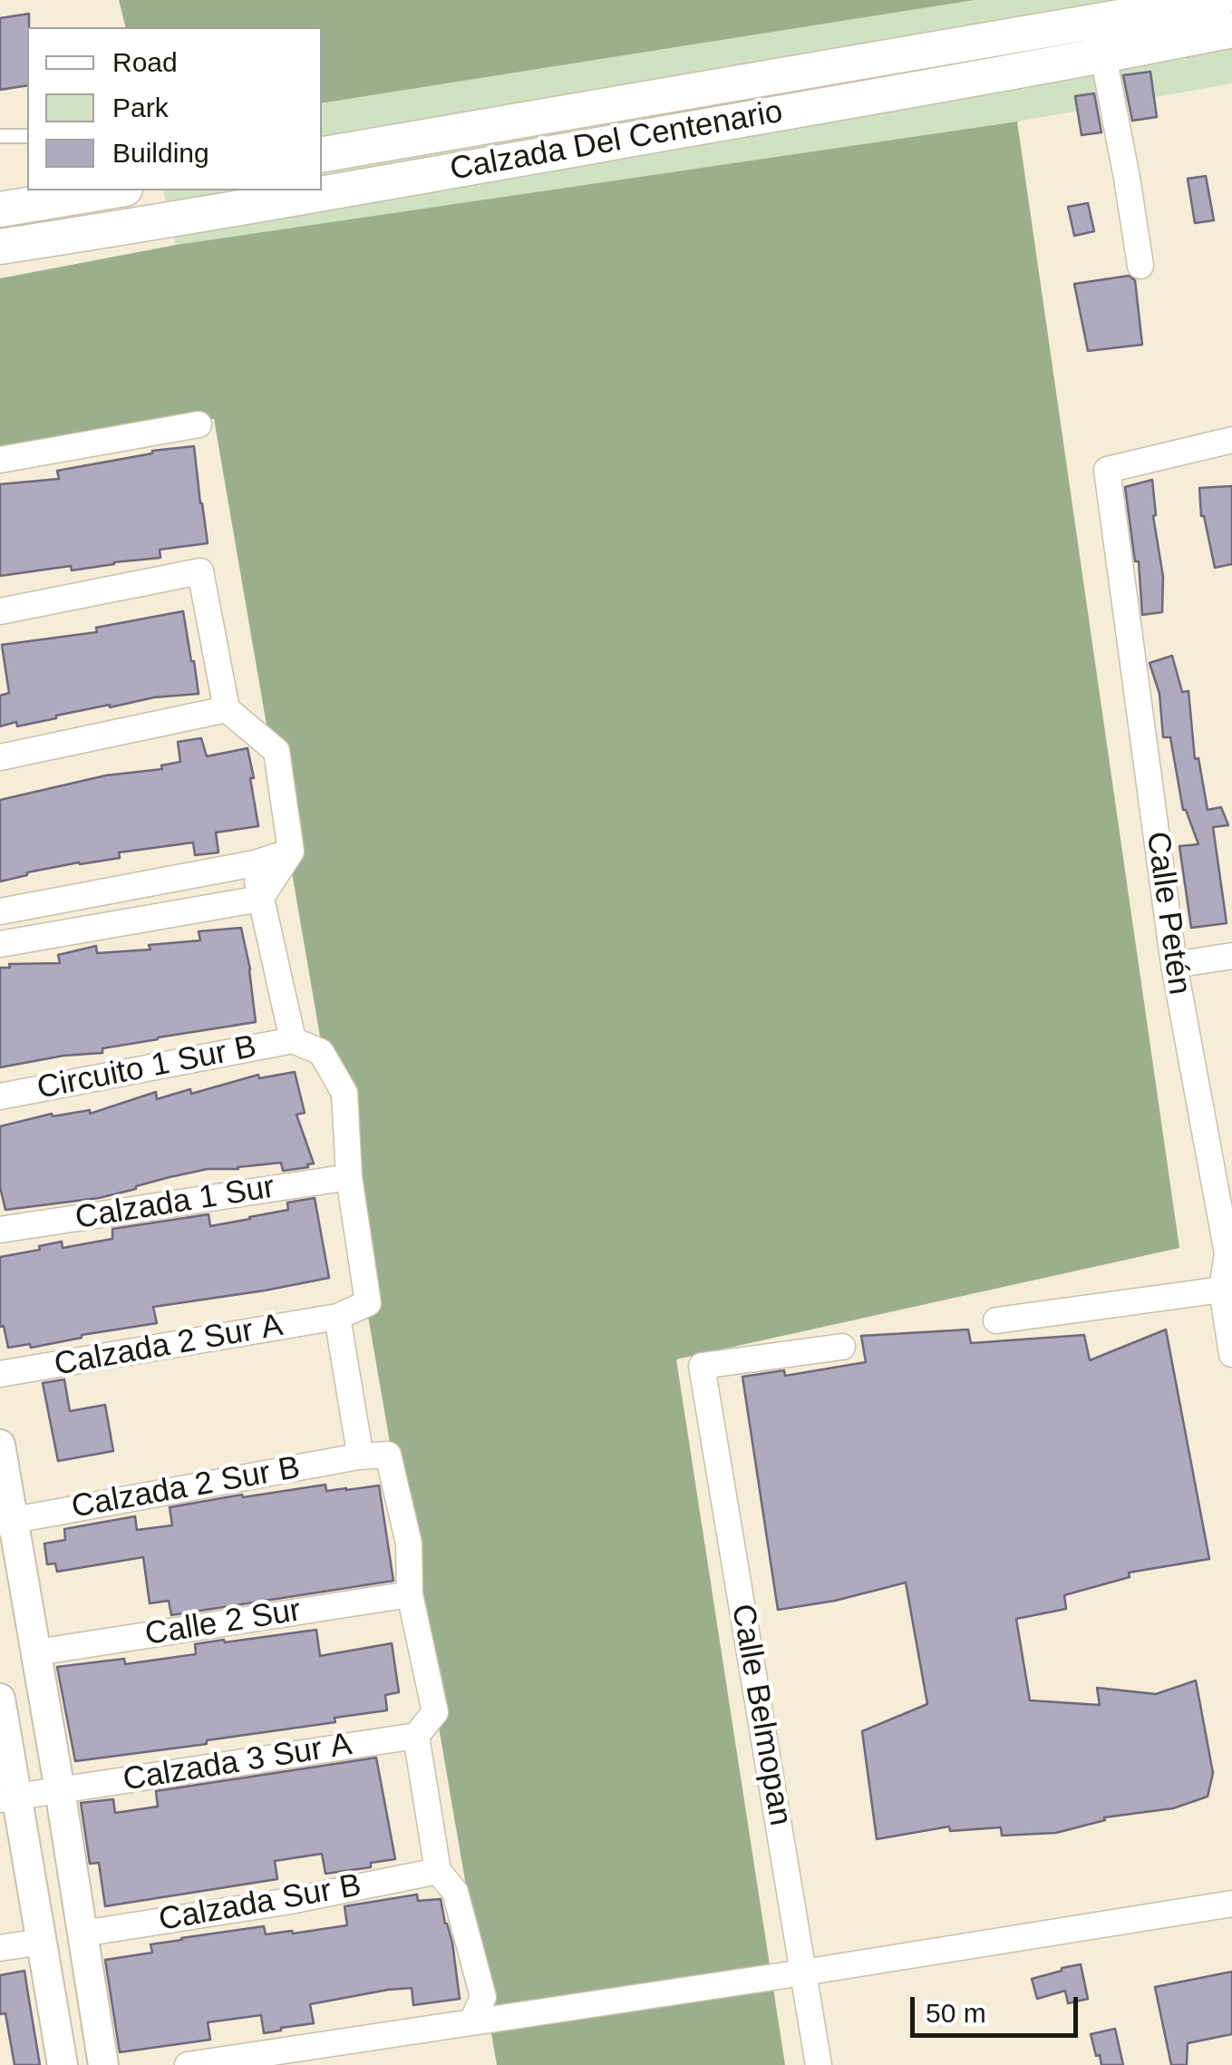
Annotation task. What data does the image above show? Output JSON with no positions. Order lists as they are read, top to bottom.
{
  "streets": {
    "main road": ["Calzada Del Centenario"],
    "street": [
      "Calle Petén",
      "Circuito 1 Sur B",
      "Calzada 1 Sur",
      "Calzada 2 Sur A",
      "Calzada 2 Sur B",
      "Calle 2 Sur",
      "Calle Belmopan",
      "Calzada 3 Sur A",
      "Calzada Sur B"
    ]
  },
  "legend": ["Road", "Park", "Building"],
  "scale_bar": "50 m"
}
